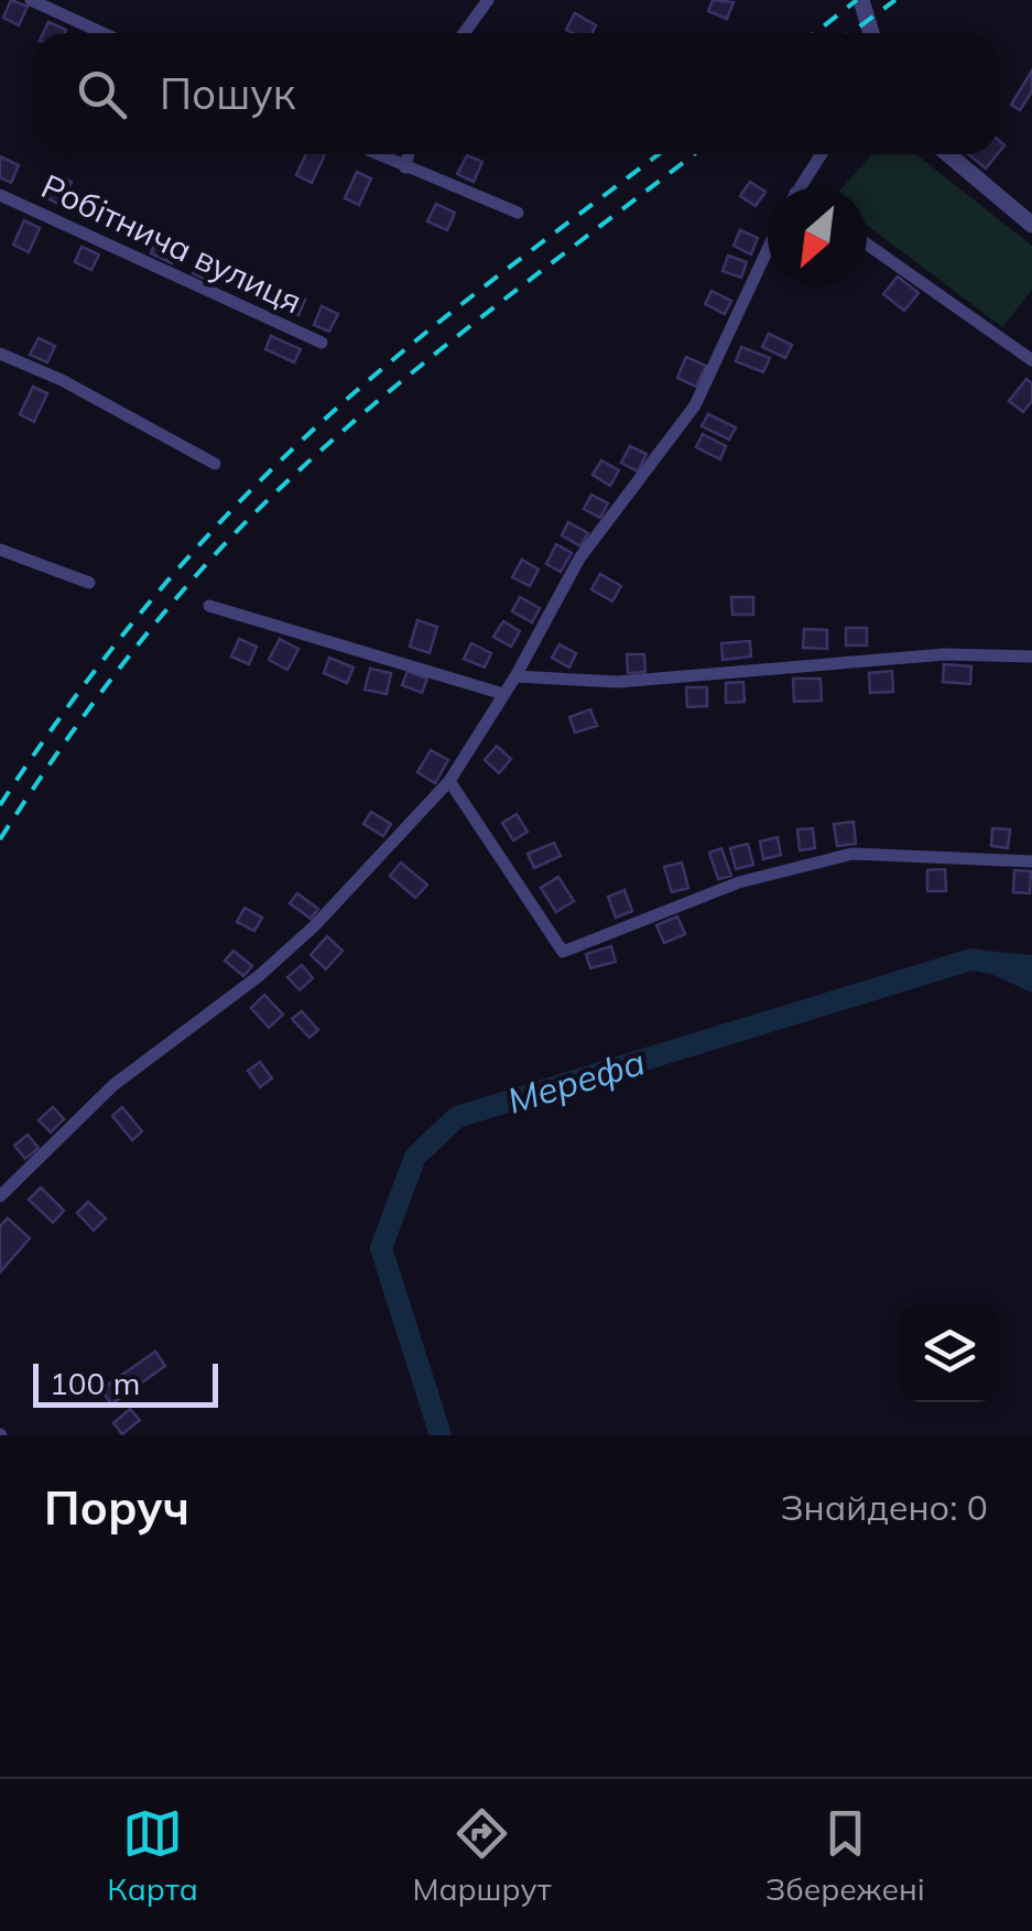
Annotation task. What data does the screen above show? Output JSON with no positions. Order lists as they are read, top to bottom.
{
  "streets": {
    "street": ["Робітнича вулиця"]
  },
  "water": ["Мерефа"],
  "scale_bar": "100 m",
  "north": "bottom left",
  "page": {
    "search": "Пошук",
    "scale": "100 m",
    "heading": ["Поруч", "Знайдено: 0"],
    "nav": ["Карта", "Маршрут", "Збережені"]
  }
}
